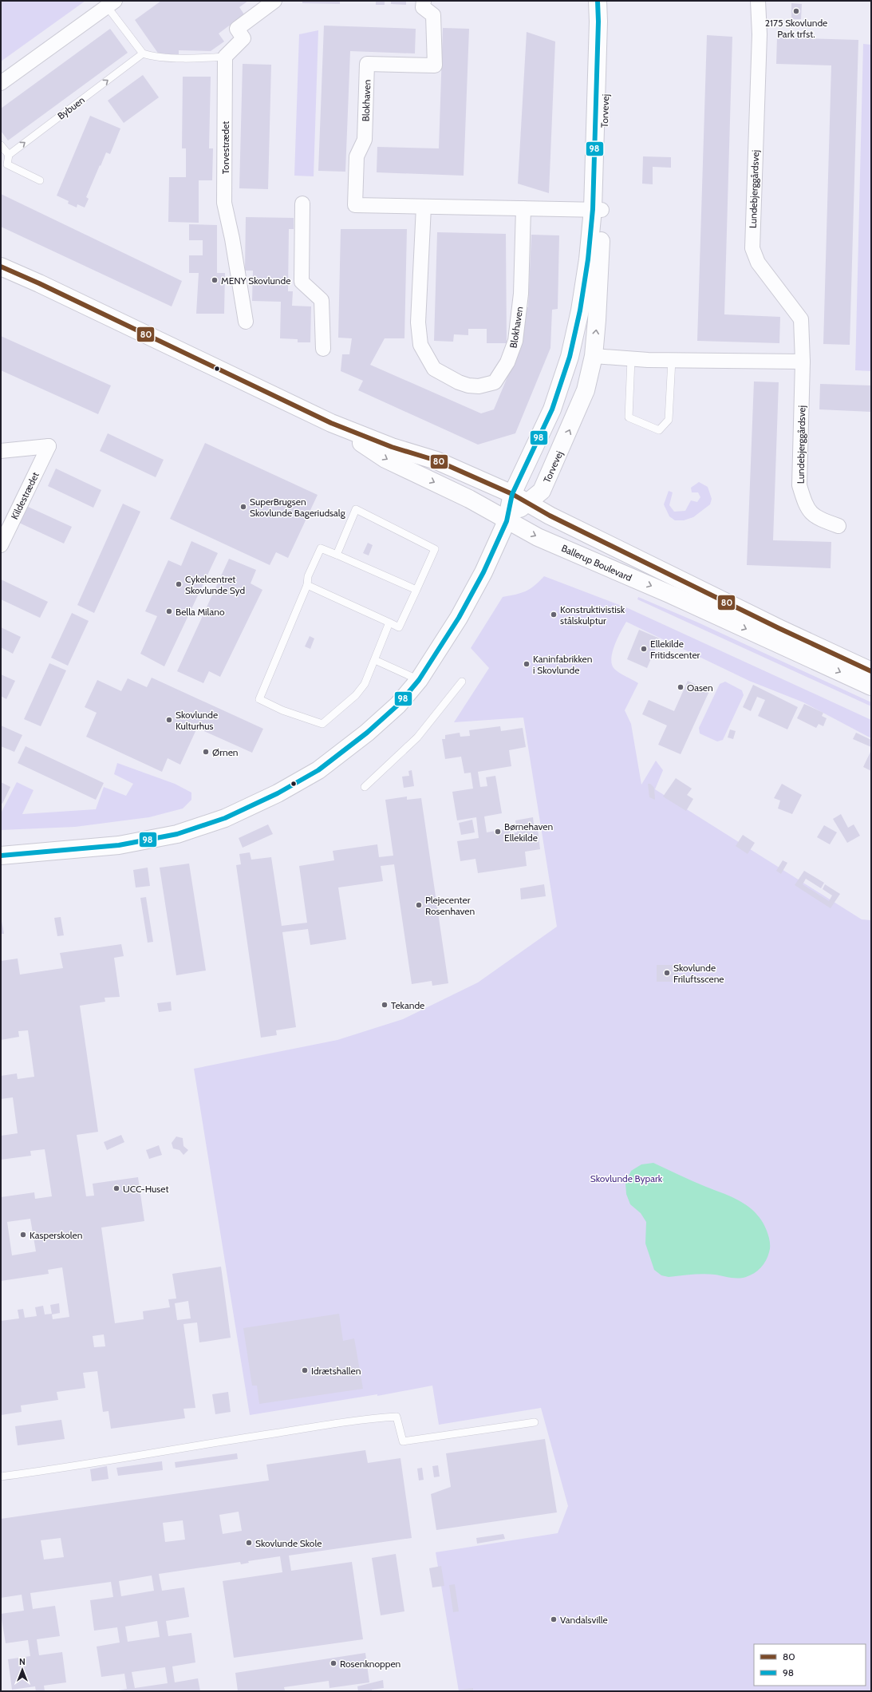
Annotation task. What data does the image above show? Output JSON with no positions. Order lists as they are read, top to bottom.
{
  "streets": {
    "street": [
      "Blokhaven",
      "Torvevej",
      "Torvestrædet",
      "Lundebjerggårdsvej",
      "Kildestrædet",
      "Ballerup Boulevard"
    ],
    "lane": ["Bybuen"]
  },
  "crossings": [
    ["Blokhaven", "Torvevej"],
    ["Torvevej", "Ballerup Boulevard"]
  ],
  "one_way": ["Bybuen"],
  "parks": ["Skovlunde Bypark"],
  "places": [
    "2175 Skovlunde Park trfst.",
    "MENY Skovlunde",
    "SuperBrugsen Skovlunde Bageriudsalg",
    "Cykelcentret Skovlunde Syd",
    "Bella Milano",
    "Konstruktivistisk stålskulptur",
    "Ellekilde Fritidscenter",
    "Kaninfabrikken i Skovlunde",
    "Oasen",
    "Skovlunde Kulturhus",
    "Ørnen",
    "Børnehaven Ellekilde",
    "Plejecenter Rosenhaven",
    "Skovlunde Friluftsscene",
    "Tekande",
    "UCC-Huset",
    "Kasperskolen",
    "Idrætshallen",
    "Skovlunde Skole",
    "Vandalsville",
    "Rosenknoppen"
  ],
  "lines": ["transit line 98", "transit line 80"],
  "legend": ["80", "98"],
  "north": "top"
}
